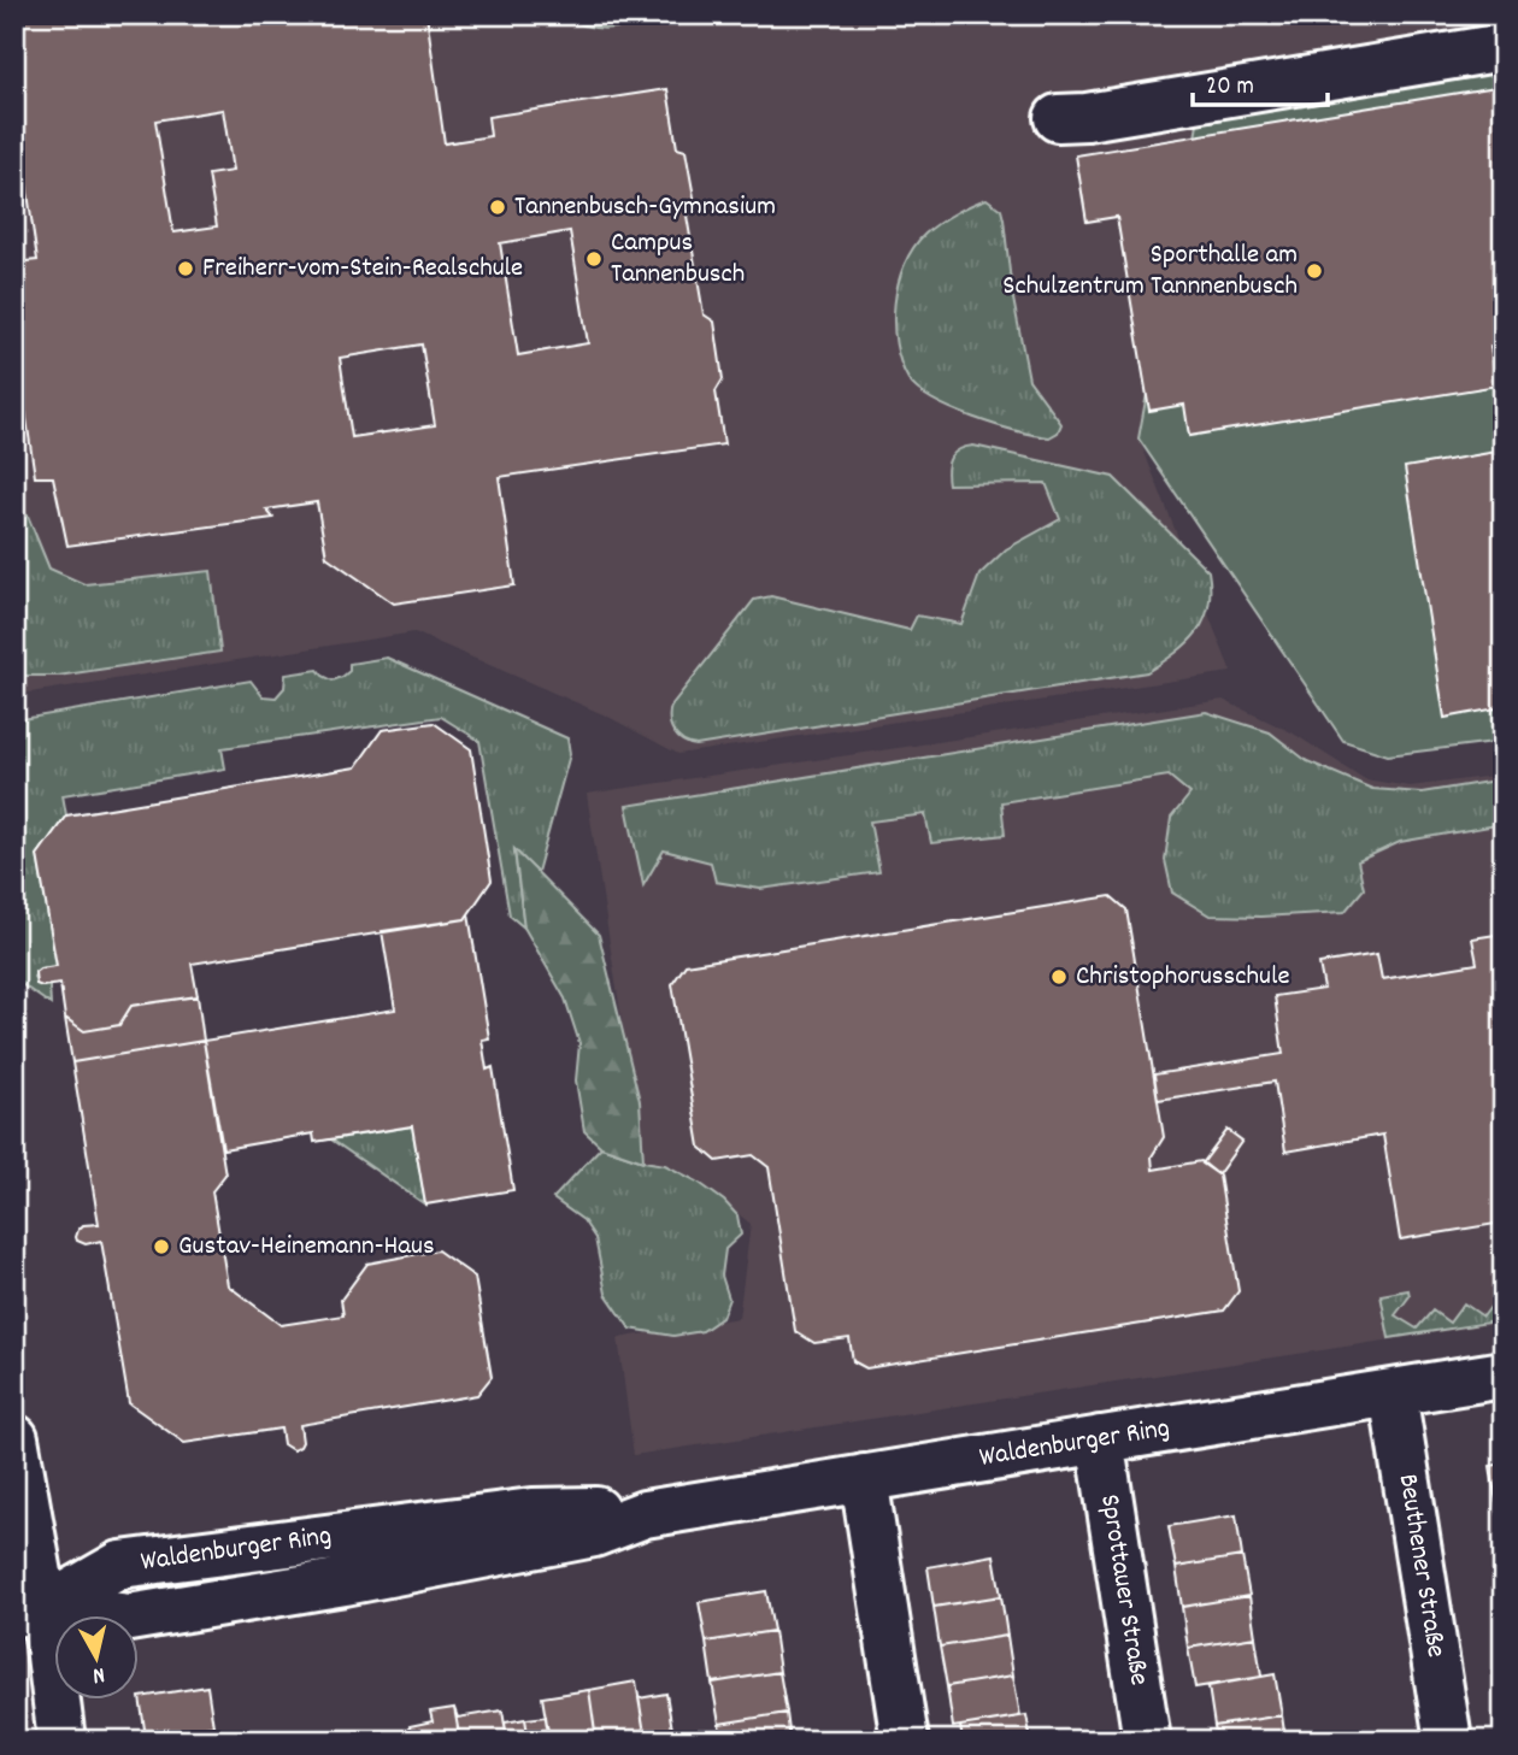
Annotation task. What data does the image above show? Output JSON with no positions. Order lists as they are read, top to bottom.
{
  "streets": {
    "street": ["Waldenburger Ring", "Beuthener Straße", "Sprottauer Straße"]
  },
  "crossings": [
    ["Waldenburger Ring", "Beuthener Straße"],
    ["Waldenburger Ring", "Sprottauer Straße"]
  ],
  "places": [
    "Tannenbusch-Gymnasium",
    "Campus Tannenbusch",
    "Freiherr-vom-Stein-Realschule",
    "Sporthalle am Schulzentrum Tannnenbusch",
    "Christophorusschule",
    "Gustav-Heinemann-Haus"
  ],
  "scale_bar": "20 m",
  "north": "bottom"
}
